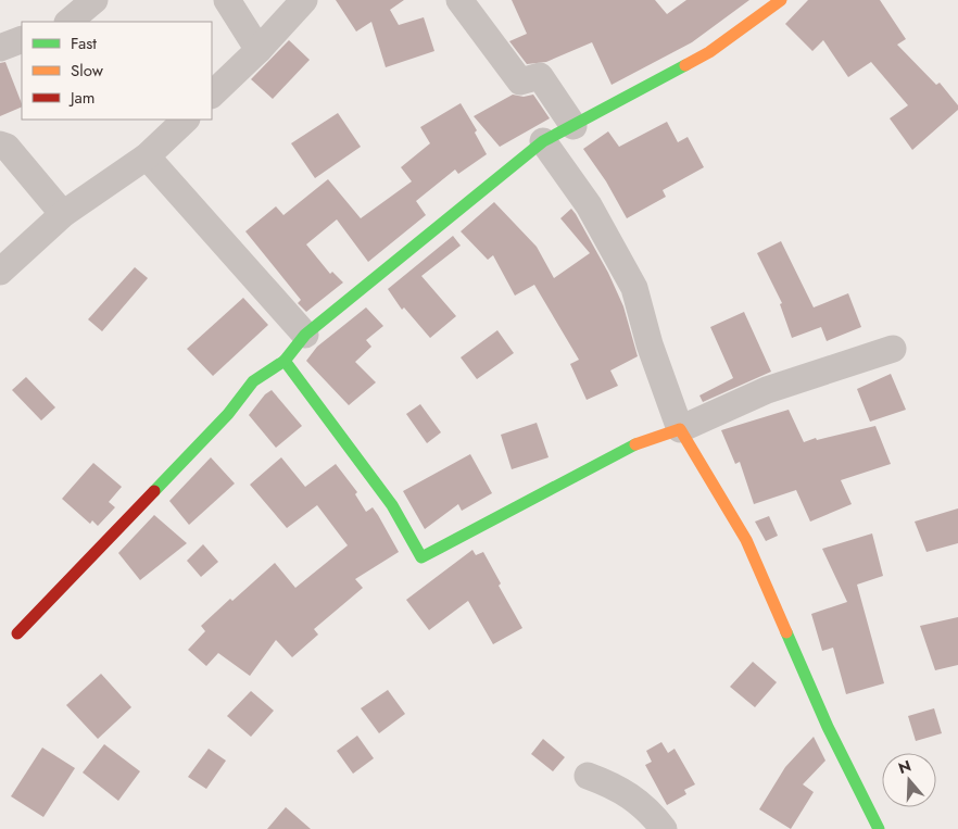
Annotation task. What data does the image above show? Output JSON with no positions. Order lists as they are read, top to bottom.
{
  "legend": ["Fast", "Slow", "Jam"],
  "north": "top"
}
